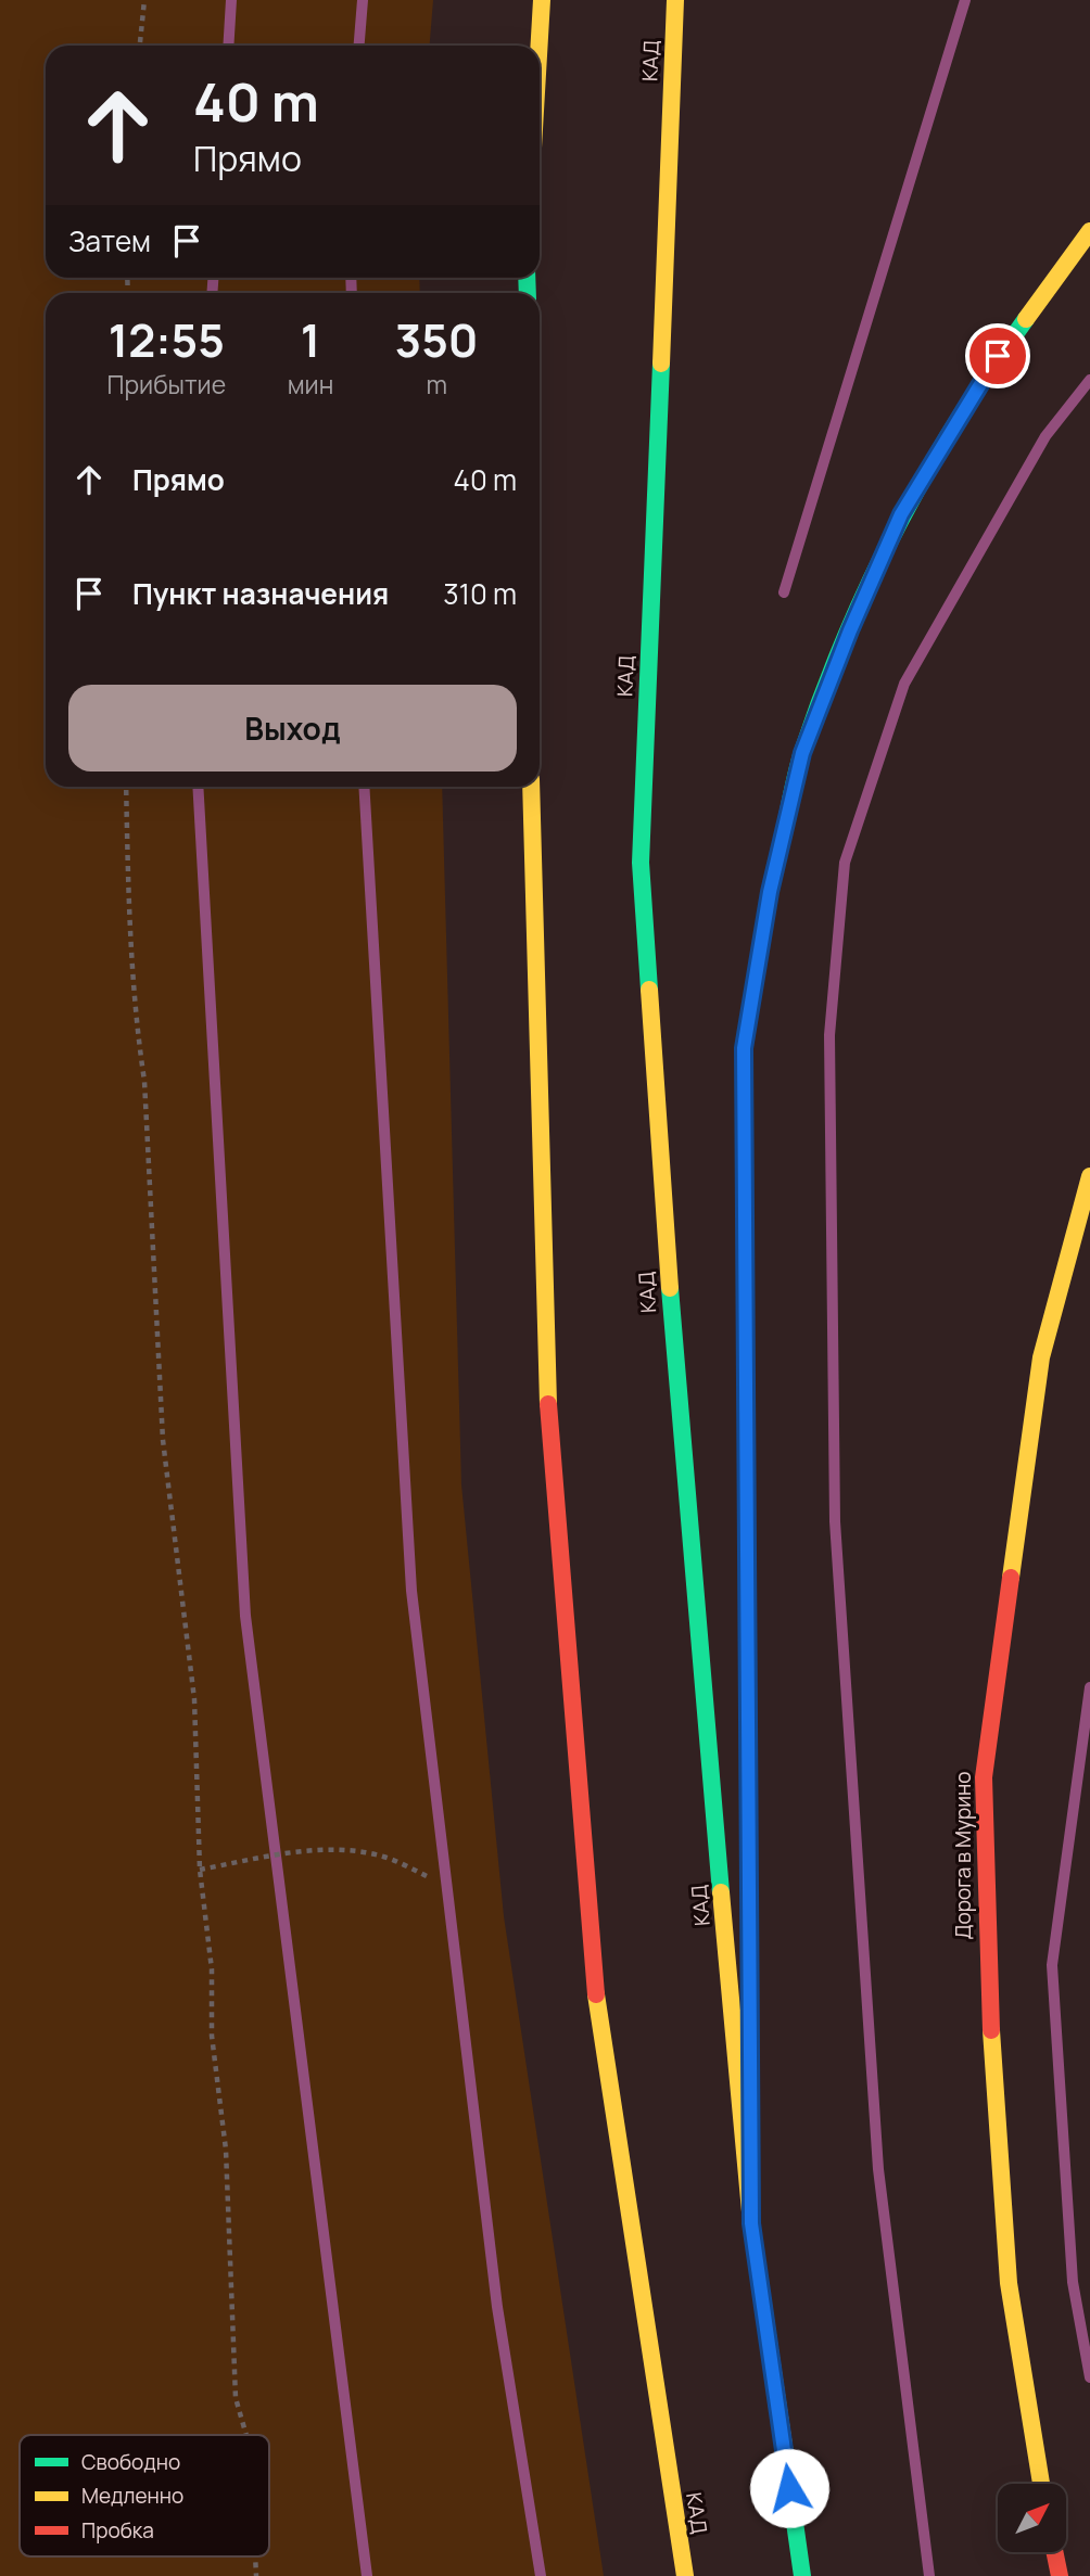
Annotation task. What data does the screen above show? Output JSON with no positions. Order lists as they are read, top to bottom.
{
  "streets": {
    "main road": ["КАД", "Дорога в Мурино"]
  },
  "legend": ["Свободно", "Медленно", "Пробка"],
  "north": "top right",
  "page": {
    "turn": ["40 m", "Прямо"],
    "then": "Затем",
    "eta": [
      "12:55",
      "Прибытие",
      "1",
      "мин",
      "350",
      "m"
    ],
    "list": [
      {
        "name": "Прямо",
        "value": "40 m"
      },
      {
        "name": "Пункт назначения",
        "value": "310 m"
      }
    ],
    "buttons": "Выход"
  }
}
